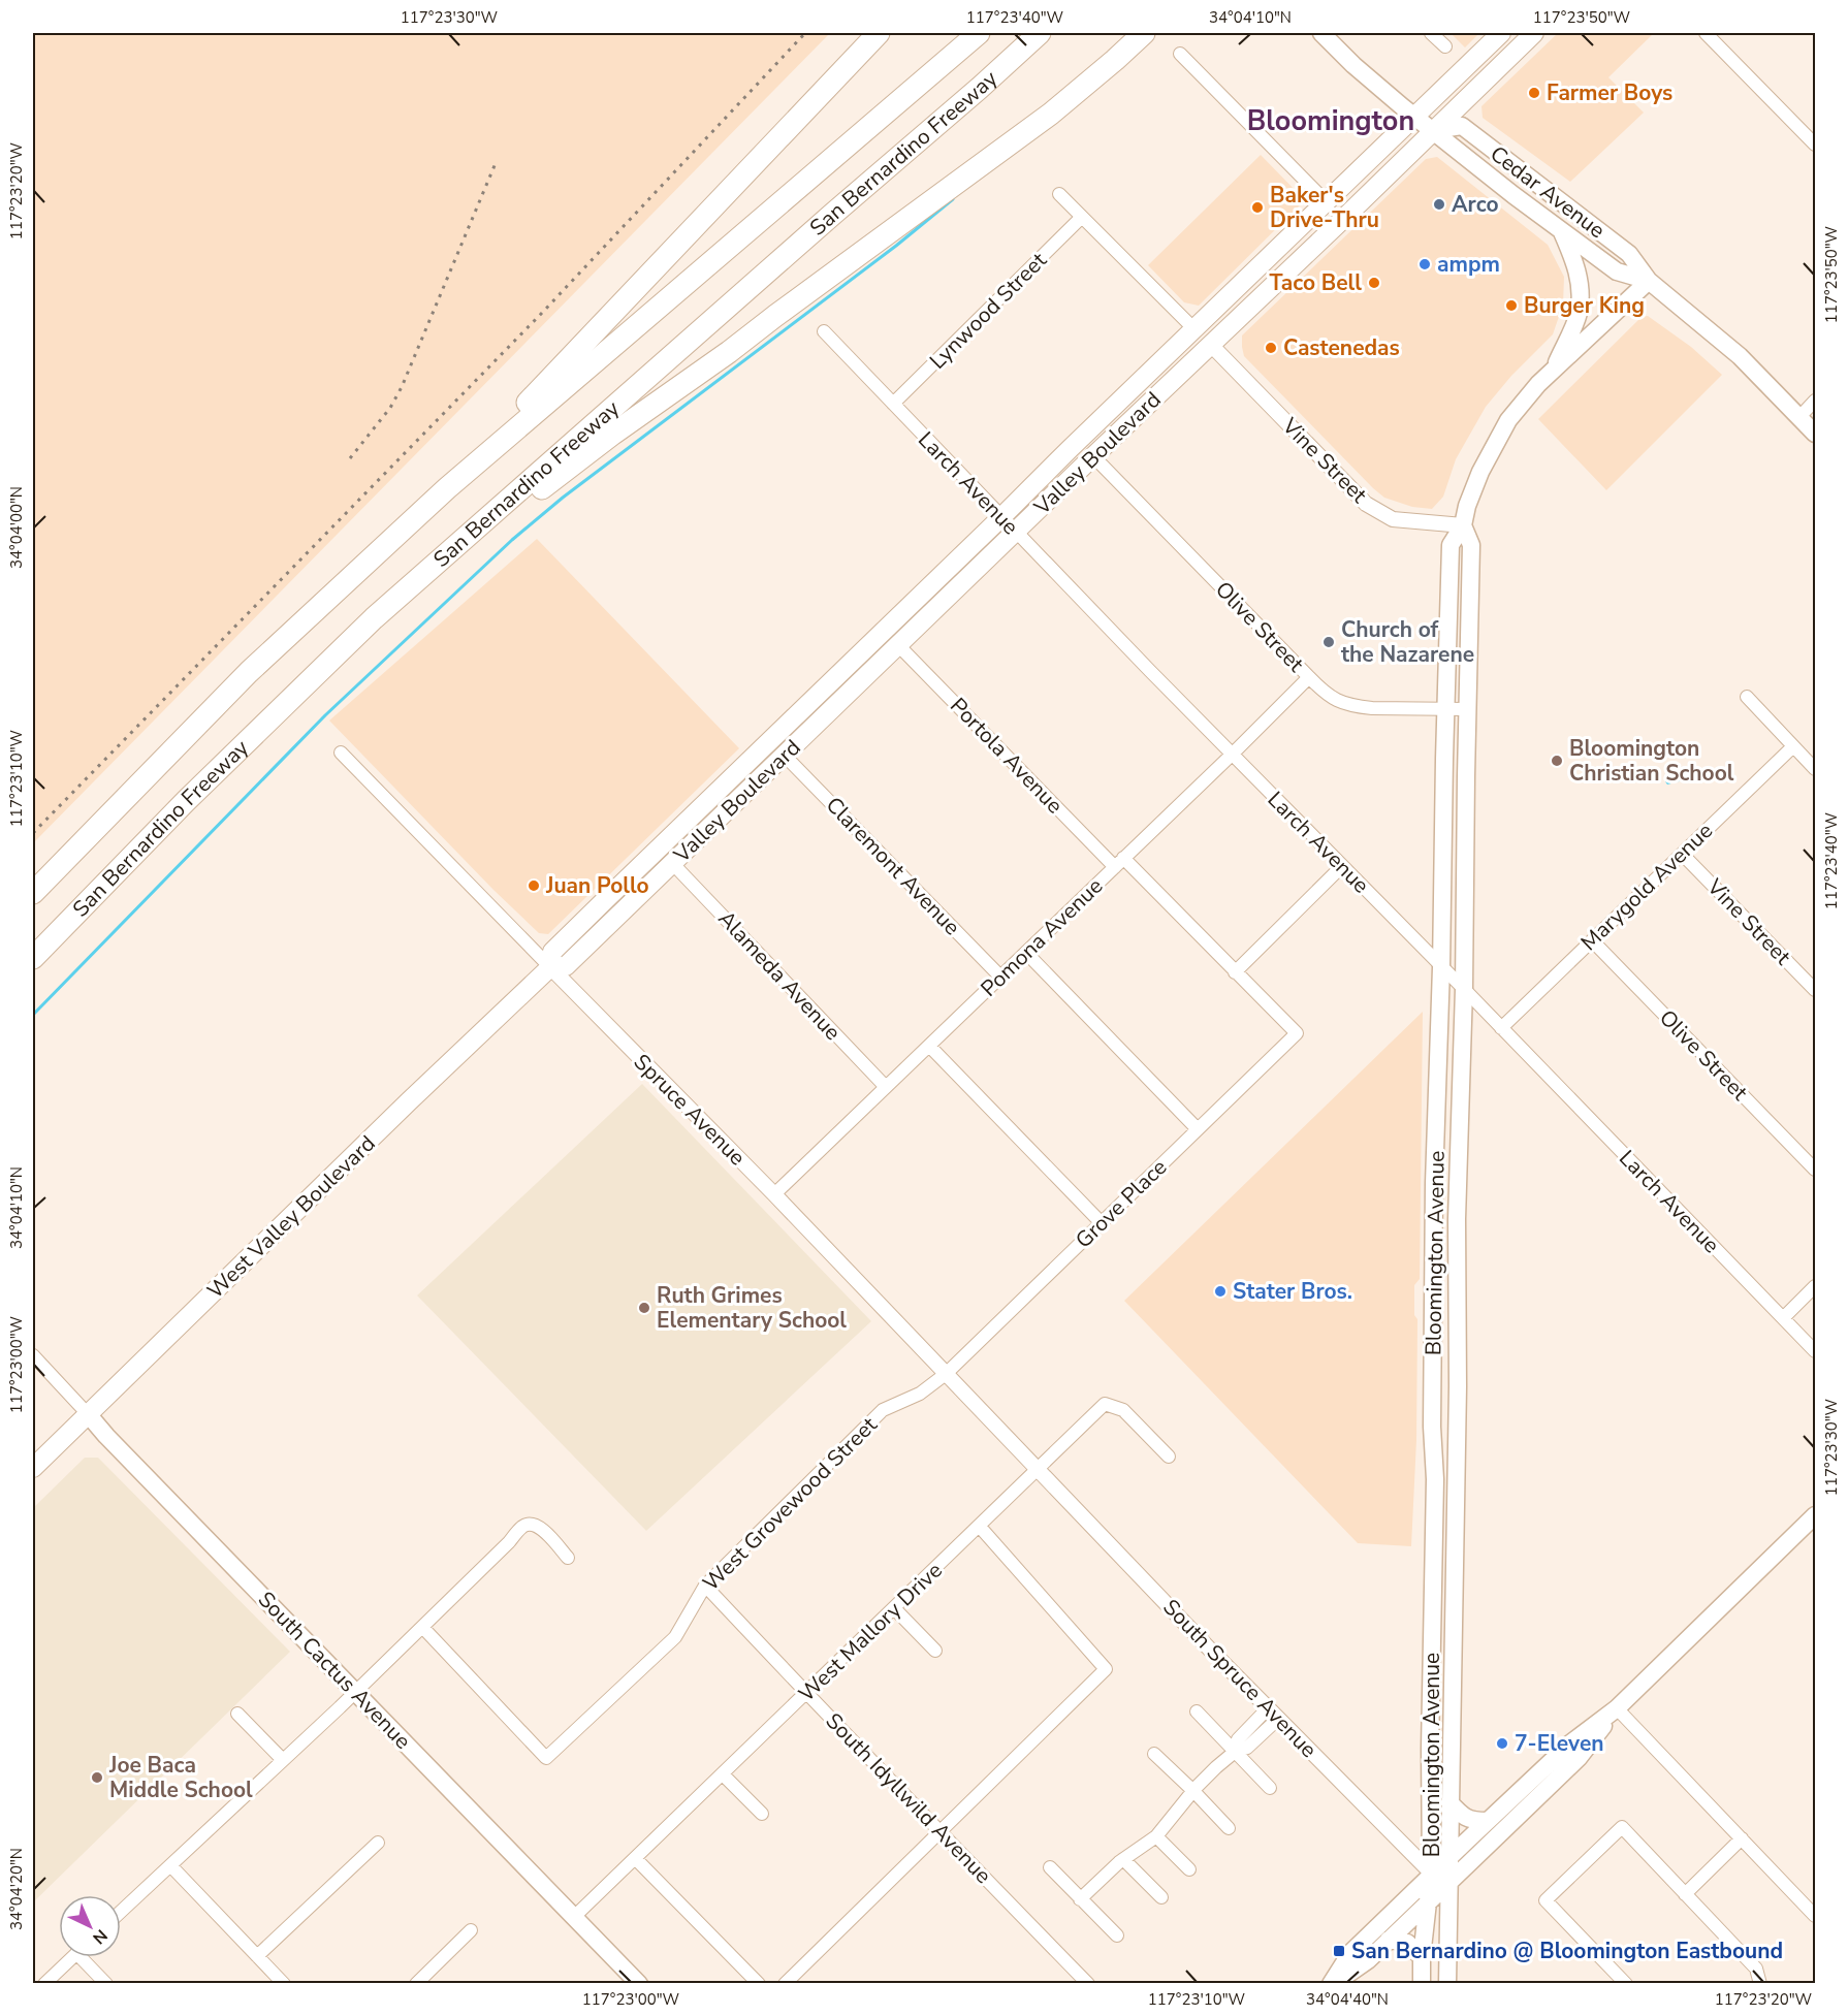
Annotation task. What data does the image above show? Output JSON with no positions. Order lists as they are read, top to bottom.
{
  "streets": {
    "highway": ["San Bernardino Freeway"],
    "main road": [
      "Cedar Avenue",
      "Valley Boulevard",
      "West Valley Boulevard",
      "Bloomington Avenue",
      "South Cactus Avenue"
    ],
    "street": [
      "Lynwood Street",
      "Vine Street",
      "Larch Avenue",
      "Olive Street",
      "Portola Avenue",
      "Claremont Avenue",
      "Marygold Avenue",
      "Pomona Avenue",
      "Alameda Avenue",
      "Spruce Avenue",
      "Grove Place",
      "West Grovewood Street",
      "West Mallory Drive",
      "South Spruce Avenue",
      "South Idyllwild Avenue"
    ]
  },
  "crossings": [
    ["Cedar Avenue", "Valley Boulevard"],
    ["Cedar Avenue", "Bloomington Avenue"],
    ["Lynwood Street", "Larch Avenue"],
    ["Valley Boulevard", "Vine Street"],
    ["Valley Boulevard", "Larch Avenue"],
    ["Valley Boulevard", "Olive Street"],
    ["Valley Boulevard", "Portola Avenue"],
    ["Valley Boulevard", "Claremont Avenue"],
    ["Valley Boulevard", "Alameda Avenue"],
    ["Valley Boulevard", "Spruce Avenue"],
    ["Valley Boulevard", "West Valley Boulevard"],
    ["Vine Street", "Marygold Avenue"],
    ["Vine Street", "Bloomington Avenue"],
    ["Larch Avenue", "Marygold Avenue"],
    ["Larch Avenue", "Pomona Avenue"],
    ["Larch Avenue", "Bloomington Avenue"],
    ["Olive Street", "Marygold Avenue"],
    ["Olive Street", "Pomona Avenue"],
    ["Olive Street", "Bloomington Avenue"],
    ["Portola Avenue", "Pomona Avenue"],
    ["Portola Avenue", "Grove Place"],
    ["Claremont Avenue", "Pomona Avenue"],
    ["Pomona Avenue", "Alameda Avenue"],
    ["Pomona Avenue", "Spruce Avenue"],
    ["Spruce Avenue", "Grove Place"],
    ["Spruce Avenue", "West Valley Boulevard"],
    ["Spruce Avenue", "West Grovewood Street"],
    ["Spruce Avenue", "West Mallory Drive"],
    ["Spruce Avenue", "South Spruce Avenue"],
    ["Grove Place", "West Grovewood Street"],
    ["West Valley Boulevard", "South Cactus Avenue"],
    ["Bloomington Avenue", "South Spruce Avenue"],
    ["West Grovewood Street", "South Idyllwild Avenue"],
    ["West Mallory Drive", "South Cactus Avenue"],
    ["West Mallory Drive", "South Spruce Avenue"],
    ["West Mallory Drive", "South Idyllwild Avenue"]
  ],
  "districts": ["Bloomington"],
  "places": {
    "other": [
      "Farmer Boys",
      "Arco",
      "Baker's Drive-Thru",
      "ampm",
      "Taco Bell",
      "Burger King",
      "Castenedas",
      "Church of the Nazarene",
      "Bloomington Christian School",
      "Juan Pollo",
      "Stater Bros.",
      "Ruth Grimes Elementary School",
      "7-Eleven",
      "Joe Baca Middle School"
    ],
    "transit": ["San Bernardino @ Bloomington Eastbound"]
  },
  "north": "bottom right",
  "coordinates": [
    "117°23'30\"W",
    "117°23'40\"W",
    "34°04'10\"N",
    "117°23'50\"W",
    "117°23'20\"W",
    "34°04'00\"N",
    "117°23'10\"W",
    "117°23'00\"W",
    "34°04'20\"N",
    "34°04'40\"N"
  ]
}
